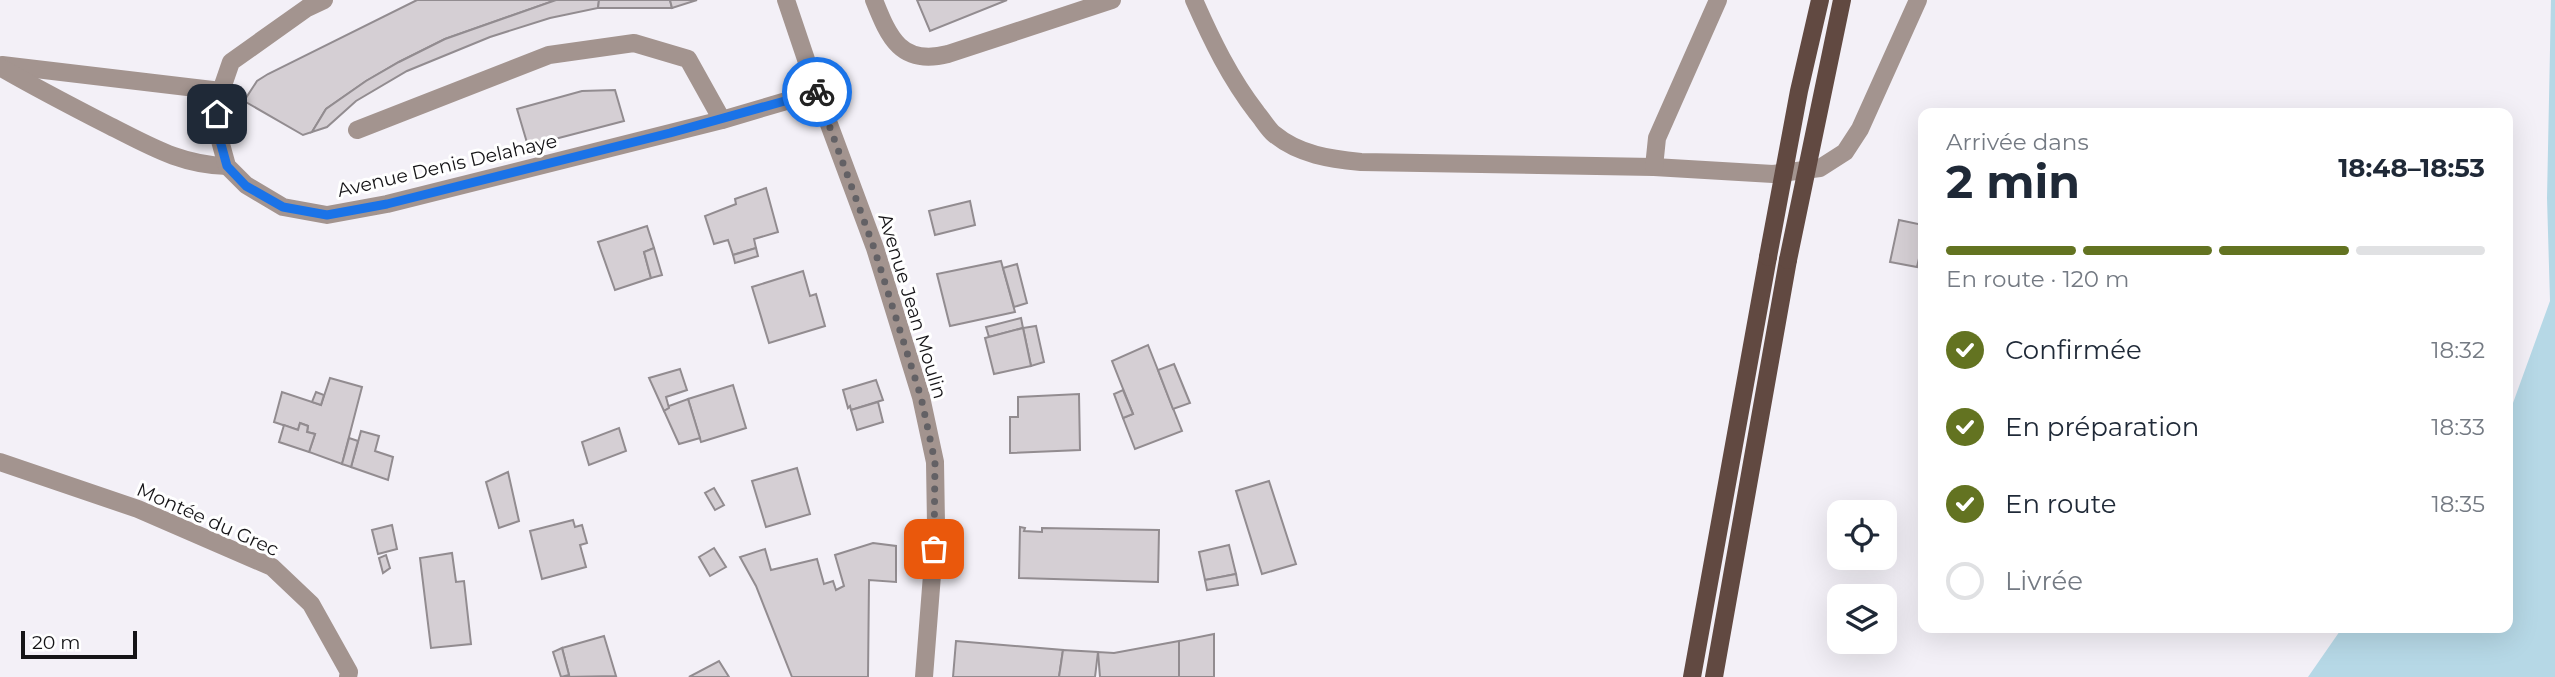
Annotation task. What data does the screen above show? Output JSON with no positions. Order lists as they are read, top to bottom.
{
  "streets": {
    "street": ["Avenue Denis Delahaye", "Avenue Jean Moulin", "Montée du Grec"]
  },
  "crossings": [
    ["Avenue Denis Delahaye", "Avenue Jean Moulin"]
  ],
  "scale_bar": "20 m",
  "page": {
    "heading": ["2 min", "Arrivée dans", "18:48–18:53"],
    "bar": "En route · 120 m",
    "list": [
      ["Confirmée", "18:32"],
      ["En préparation", "18:33"],
      ["En route", "18:35"],
      "Livrée"
    ],
    "scale": "20 m"
  }
}
